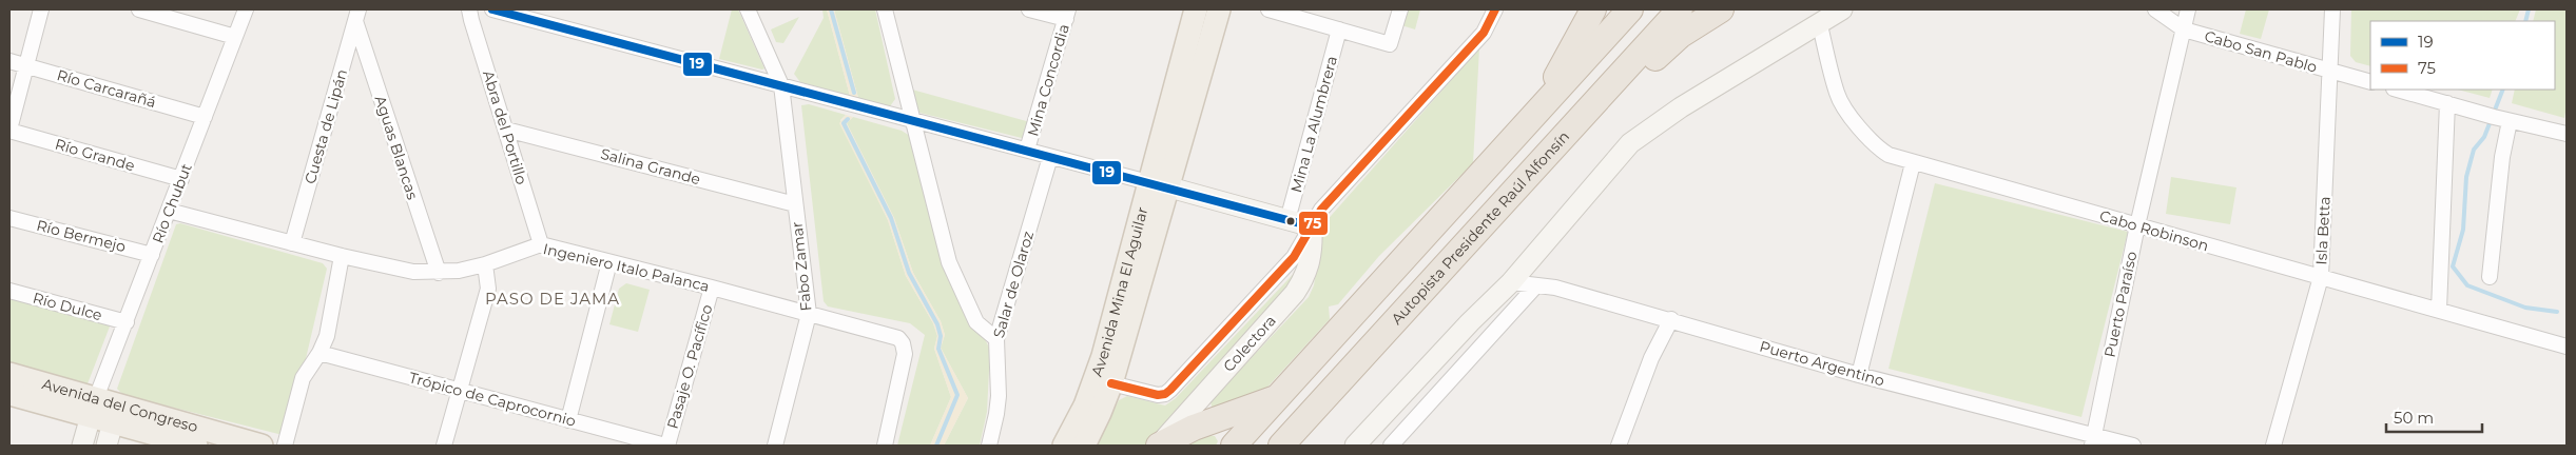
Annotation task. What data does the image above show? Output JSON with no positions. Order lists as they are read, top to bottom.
{
  "streets": {
    "highway": ["Autopista Presidente Raúl Alfonsín"],
    "main road": ["Avenida Mina El Aguilar", "Colectora", "Avenida del Congreso"],
    "street": [
      "Cabo San Pablo",
      "Mina Concordia",
      "Río Carcarañá",
      "Mina La Alumbrera",
      "Cuesta de Lipán",
      "Abra del Portillo",
      "Aguas Blancas",
      "Río Grande",
      "Salina Grande",
      "Río Chubut",
      "Cabo Robinson",
      "Isla Betta",
      "Río Bermejo",
      "Fabo Zamar",
      "Ingeniero Italo Palanca",
      "Salar de Olaroz",
      "Puerto Paraíso",
      "Río Dulce",
      "Puerto Argentino",
      "Pasaje O. Pacífico",
      "Trópico de Caprocornio"
    ]
  },
  "crossings": [
    ["Cabo San Pablo", "Isla Betta"],
    ["Cabo San Pablo", "Puerto Paraíso"],
    ["Río Carcarañá", "Río Chubut"],
    ["Cuesta de Lipán", "Aguas Blancas"],
    ["Cuesta de Lipán", "Ingeniero Italo Palanca"],
    ["Abra del Portillo", "Salina Grande"],
    ["Abra del Portillo", "Ingeniero Italo Palanca"],
    ["Aguas Blancas", "Ingeniero Italo Palanca"],
    ["Río Grande", "Río Chubut"],
    ["Salina Grande", "Fabo Zamar"],
    ["Río Chubut", "Río Bermejo"],
    ["Río Chubut", "Ingeniero Italo Palanca"],
    ["Río Chubut", "Río Dulce"],
    ["Río Chubut", "Avenida del Congreso"],
    ["Cabo Robinson", "Isla Betta"],
    ["Cabo Robinson", "Puerto Paraíso"],
    ["Fabo Zamar", "Ingeniero Italo Palanca"],
    ["Ingeniero Italo Palanca", "Pasaje O. Pacífico"],
    ["Puerto Paraíso", "Puerto Argentino"],
    ["Pasaje O. Pacífico", "Trópico de Caprocornio"]
  ],
  "districts": ["PASO DE JAMA"],
  "lines": ["transit line 19", "transit line 75"],
  "legend": ["19", "75"],
  "scale_bar": "50 m"
}
